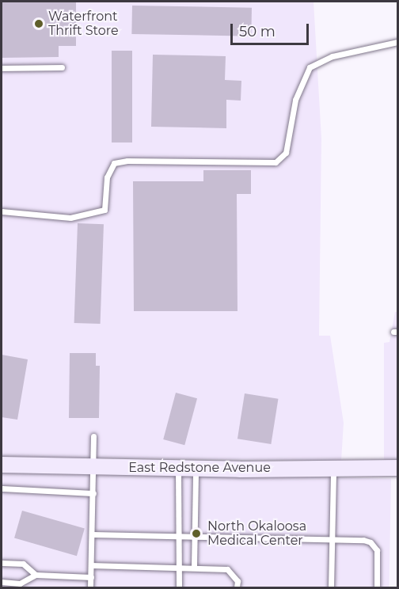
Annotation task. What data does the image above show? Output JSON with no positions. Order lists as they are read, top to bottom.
{
  "streets": {
    "street": ["East Redstone Avenue"]
  },
  "places": ["Waterfront Thrift Store", "North Okaloosa Medical Center"],
  "scale_bar": "50 m"
}
